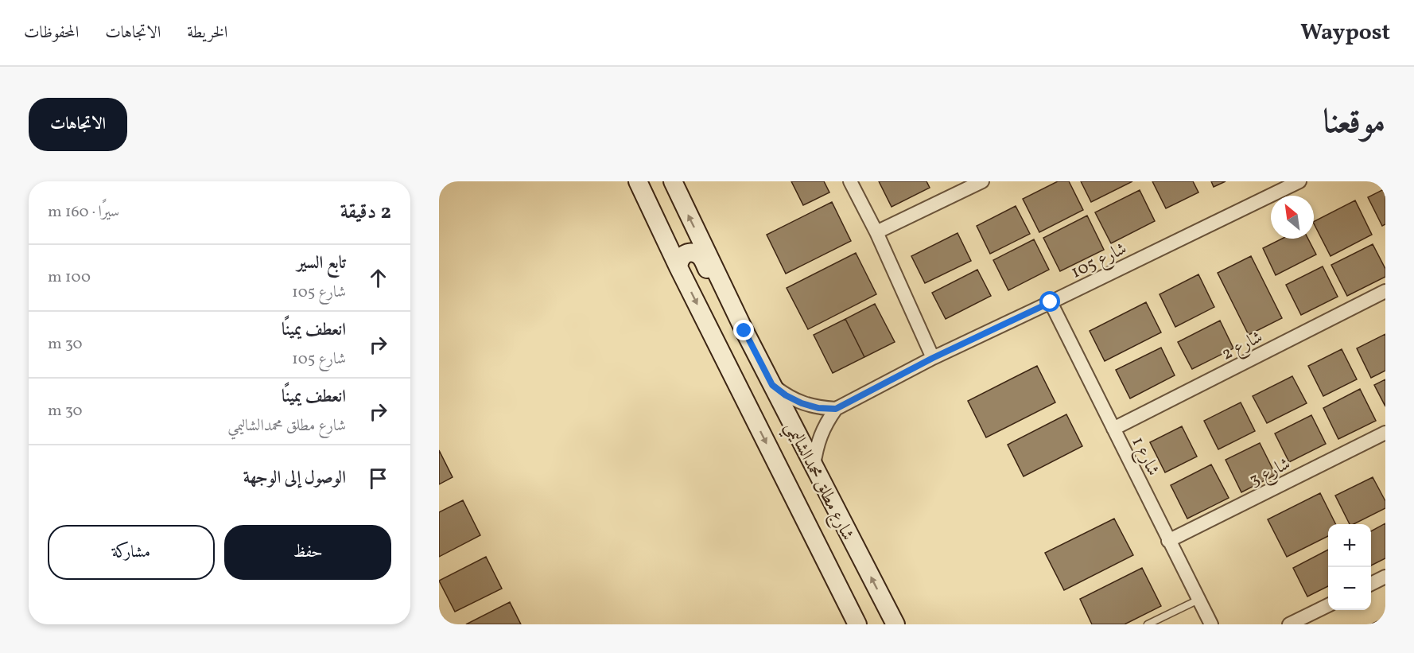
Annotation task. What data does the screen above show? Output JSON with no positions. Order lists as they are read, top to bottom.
{
  "streets": {
    "street": [
      "شارع 105",
      "شارع 2",
      "شارع 1",
      "شارع 3",
      "شارع مطلق محمدالشاليمي"
    ]
  },
  "crossings": [
    ["شارع 105", "شارع 1"],
    ["شارع 2", "شارع 1"],
    ["شارع 1", "شارع 3"]
  ],
  "north": "top left",
  "page": {
    "header": "Waypost",
    "nav": ["الخريطة", "الاتجاهات", "المحفوظات"],
    "title": "موقعنا",
    "buttons": [
      "الاتجاهات",
      ["حفظ", "مشاركة"]
    ],
    "heading": ["2 دقيقة", "سيرًا · 160 m"],
    "list": [
      ["تابع السير", "شارع 105", "100 m"],
      ["انعطف يمينًا", "شارع 105", "30 m"],
      ["انعطف يمينًا", "شارع مطلق محمدالشاليمي", "30 m"],
      "الوصول إلى الوجهة"
    ],
    "map_buttons": ["+", "−"]
  }
}
